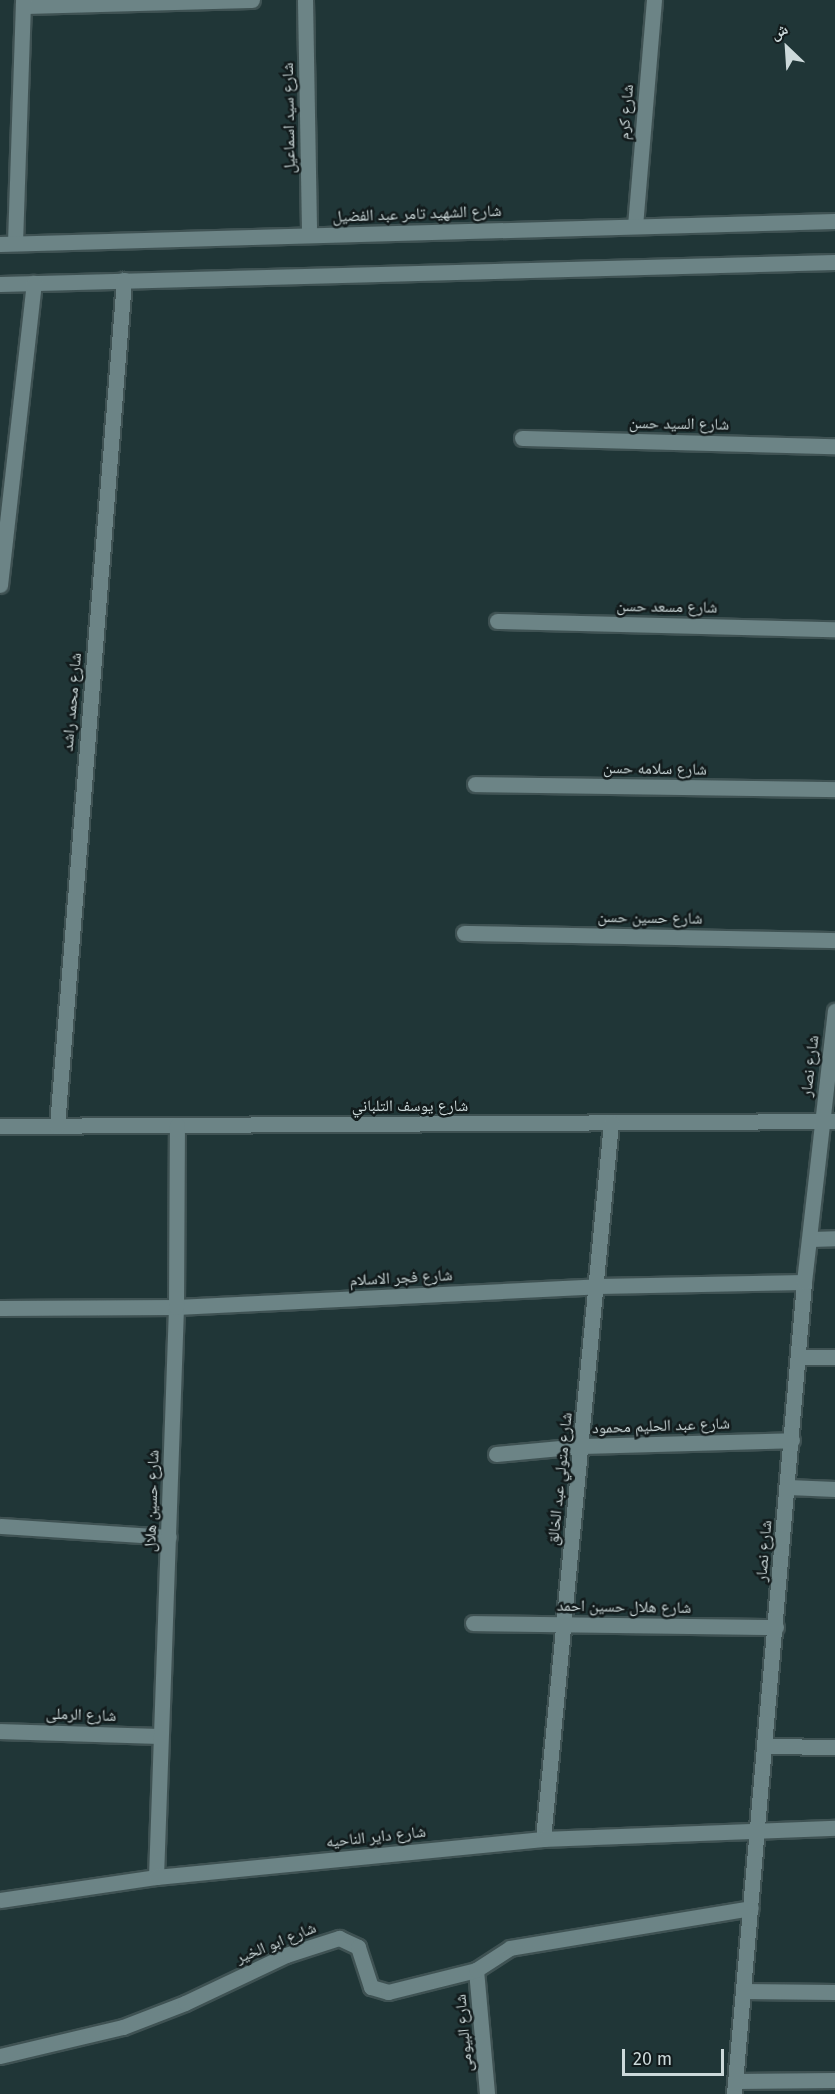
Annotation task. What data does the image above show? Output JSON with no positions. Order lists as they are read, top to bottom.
{
  "streets": {
    "street": [
      "شارع كرم",
      "شارع سيد اسماعيل",
      "شارع الشهيد تامر عبد الفضيل",
      "شارع السيد حسن",
      "شارع مسعد حسن",
      "شارع محمد راشد",
      "شارع سلامه حسن",
      "شارع حسين حسن",
      "شارع نصار",
      "شارع يوسف التلباني",
      "شارع فجر الاسلام",
      "شارع عبد الحليم محمود",
      "شارع متولي عبد الخالق",
      "شارع حسين هلال",
      "شارع هلال حسين احمد",
      "شارع الرملى",
      "شارع داير الناحيه",
      "شارع ابو الخير",
      "شارع البيومى"
    ]
  },
  "crossings": [
    ["شارع كرم", "شارع الشهيد تامر عبد الفضيل"],
    ["شارع سيد اسماعيل", "شارع الشهيد تامر عبد الفضيل"],
    ["شارع محمد راشد", "شارع يوسف التلباني"],
    ["شارع نصار", "شارع يوسف التلباني"],
    ["شارع نصار", "شارع فجر الاسلام"],
    ["شارع نصار", "شارع عبد الحليم محمود"],
    ["شارع نصار", "شارع هلال حسين احمد"],
    ["شارع نصار", "شارع داير الناحيه"],
    ["شارع نصار", "شارع ابو الخير"],
    ["شارع يوسف التلباني", "شارع متولي عبد الخالق"],
    ["شارع يوسف التلباني", "شارع حسين هلال"],
    ["شارع فجر الاسلام", "شارع متولي عبد الخالق"],
    ["شارع فجر الاسلام", "شارع حسين هلال"],
    ["شارع عبد الحليم محمود", "شارع متولي عبد الخالق"],
    ["شارع متولي عبد الخالق", "شارع هلال حسين احمد"],
    ["شارع متولي عبد الخالق", "شارع داير الناحيه"],
    ["شارع حسين هلال", "شارع الرملى"],
    ["شارع حسين هلال", "شارع داير الناحيه"],
    ["شارع ابو الخير", "شارع البيومى"]
  ],
  "scale_bar": "20 m",
  "north": "top left"
}
